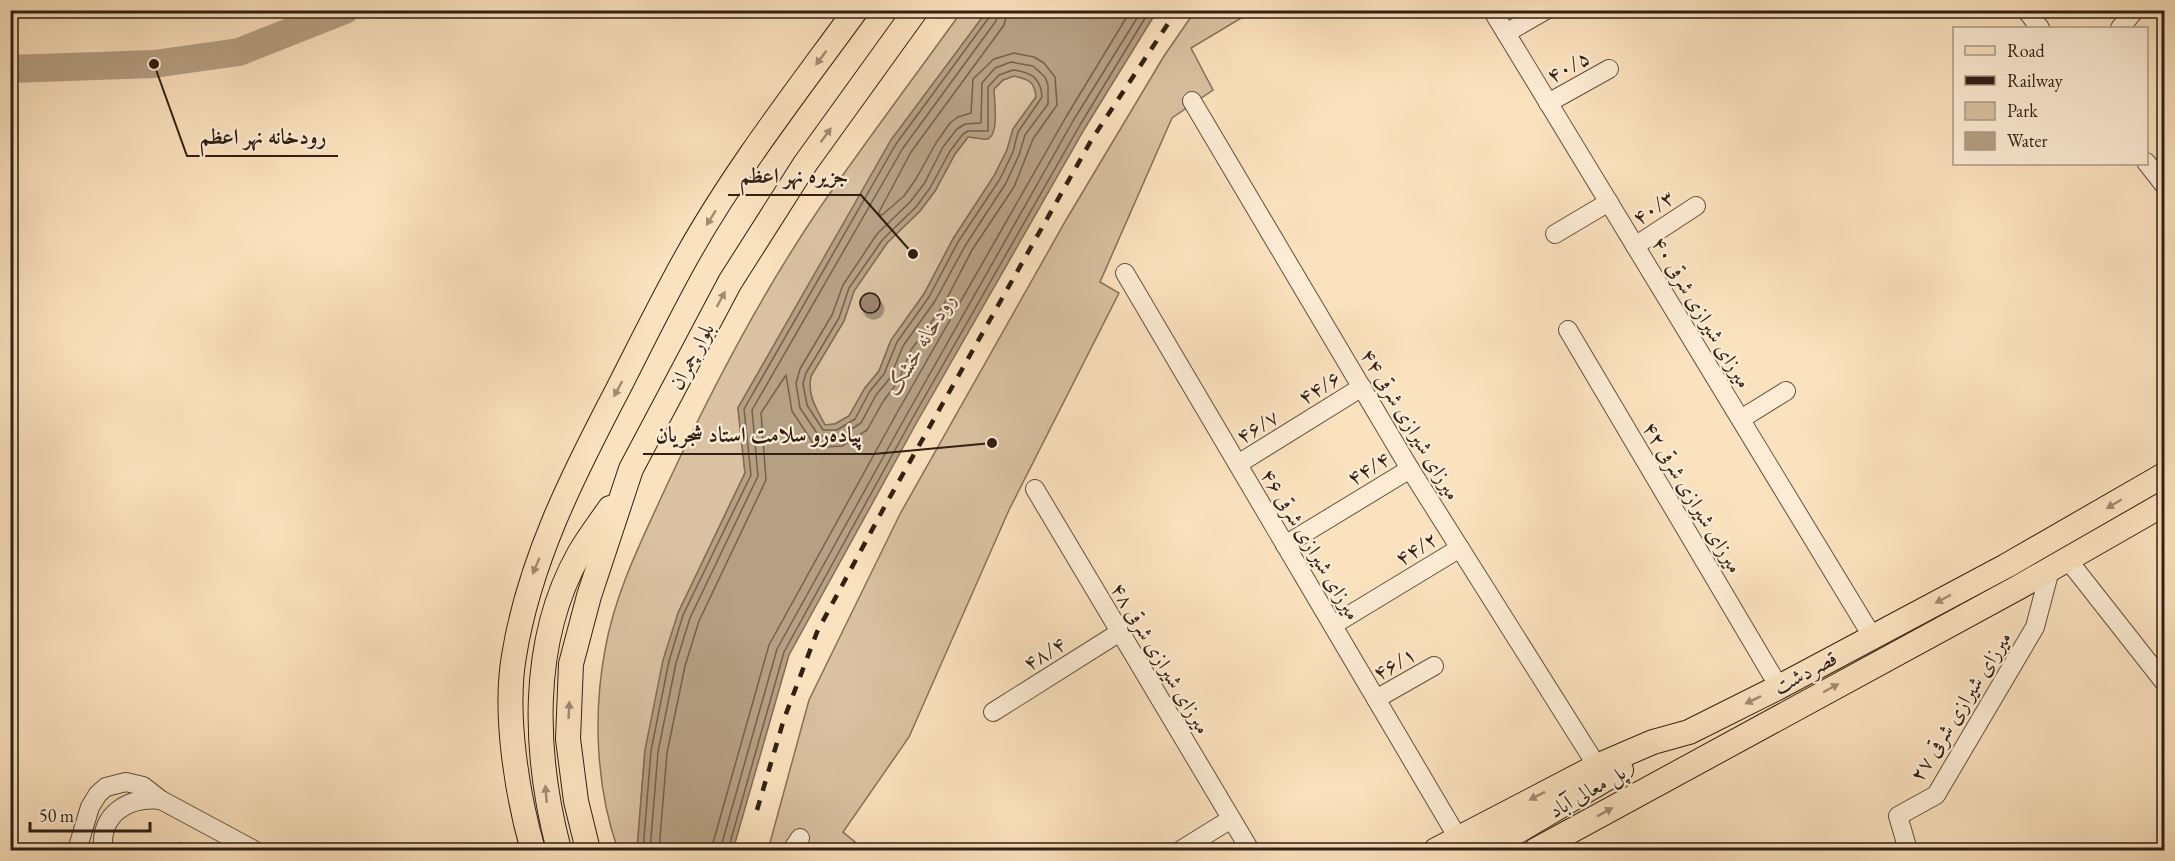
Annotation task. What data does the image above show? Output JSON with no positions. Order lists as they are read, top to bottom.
{
  "streets": {
    "main road": ["بلوار چمران", "قصردشت", "پل معالی آباد"],
    "street": [
      "۴۰/۵",
      "۴۰/۳",
      "۴۰ میرزای شیرازی شرقی",
      "۴۴/۶",
      "۴۴ میرزای شیرازی شرقی",
      "۴۶/۷",
      "۴۴/۴",
      "۴۲ میرزای شیرازی شرقی",
      "۴۶ میرزای شیرازی شرقی",
      "۴۴/۲",
      "۴۸/۴",
      "۴۸ میرزای شیرازی شرقی",
      "۴۶/۱",
      "۲۷ میرزای شیرازی شرقی"
    ]
  },
  "crossings": [
    ["۴۰/۵", "۴۰ میرزای شیرازی شرقی"],
    ["۴۰/۳", "۴۰ میرزای شیرازی شرقی"],
    ["۴۰ میرزای شیرازی شرقی", "قصردشت"],
    ["۴۴/۶", "۴۴ میرزای شیرازی شرقی"],
    ["۴۴/۶", "۴۶/۷"],
    ["۴۴ میرزای شیرازی شرقی", "۴۴/۴"],
    ["۴۴ میرزای شیرازی شرقی", "۴۴/۲"],
    ["۴۴ میرزای شیرازی شرقی", "پل معالی آباد"],
    ["۴۶/۷", "۴۶ میرزای شیرازی شرقی"],
    ["۴۴/۴", "۴۶ میرزای شیرازی شرقی"],
    ["۴۲ میرزای شیرازی شرقی", "قصردشت"],
    ["۴۶ میرزای شیرازی شرقی", "۴۴/۲"],
    ["۴۶ میرزای شیرازی شرقی", "۴۶/۱"],
    ["۴۸/۴", "۴۸ میرزای شیرازی شرقی"],
    ["قصردشت", "۲۷ میرزای شیرازی شرقی"],
    ["قصردشت", "پل معالی آباد"]
  ],
  "water": ["رودخانه خشک"],
  "places": ["رودخانه نهر اعظم", "جزیره نهر اعظم", "پیاده‌رو سلامت استاد شجریان"],
  "legend": [
    "Road",
    "Railway",
    "Park",
    "Water"
  ],
  "scale_bar": "50 m"
}
